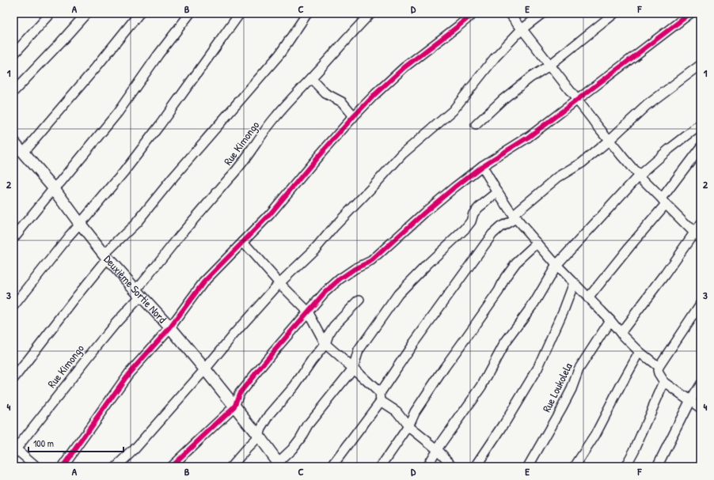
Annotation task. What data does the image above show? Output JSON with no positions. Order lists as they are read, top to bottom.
{
  "streets": {
    "main road": ["Deuxième Sortie Nord"],
    "street": ["Rue Kimongo", "Rue Loukolela"]
  },
  "crossings": [
    ["Rue Kimongo", "Deuxième Sortie Nord"]
  ],
  "scale_bar": "100 m",
  "grid": {
    "columns": [
      "A",
      "B",
      "C",
      "D",
      "E",
      "F"
    ],
    "rows": [
      "1",
      "2",
      "3",
      "4"
    ]
  }
}
